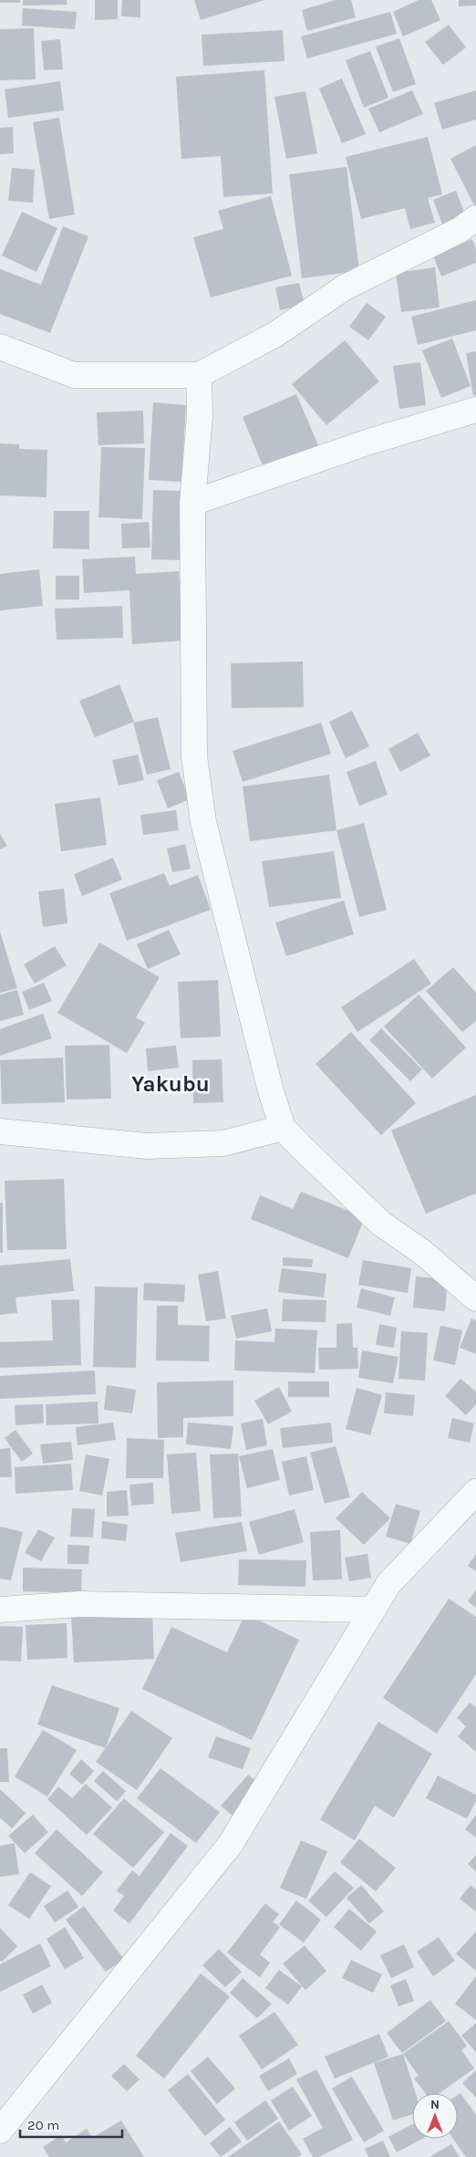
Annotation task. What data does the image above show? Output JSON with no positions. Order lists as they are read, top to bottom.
{
  "districts": ["Yakubu"],
  "scale_bar": "20 m",
  "north": "top"
}
